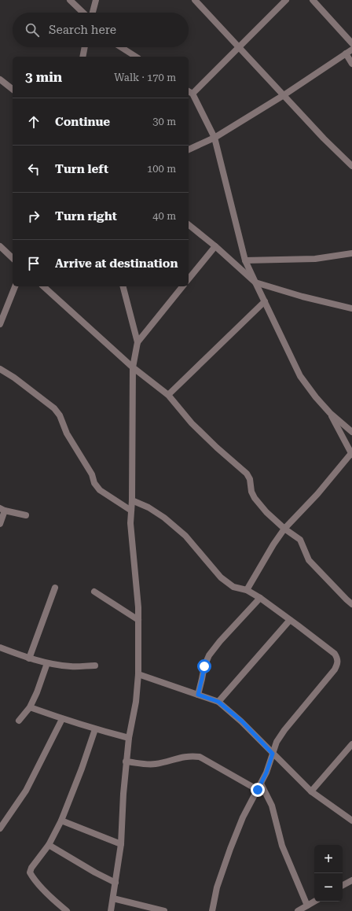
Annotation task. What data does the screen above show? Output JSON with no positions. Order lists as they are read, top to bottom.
{
  "page": {
    "search": "Search here",
    "heading": ["3 min", "Walk · 170 m"],
    "list": [
      ["Continue", "30 m"],
      ["Turn left", "100 m"],
      ["Turn right", "40 m"],
      "Arrive at destination"
    ],
    "map_buttons": ["+", "−"]
  }
}
